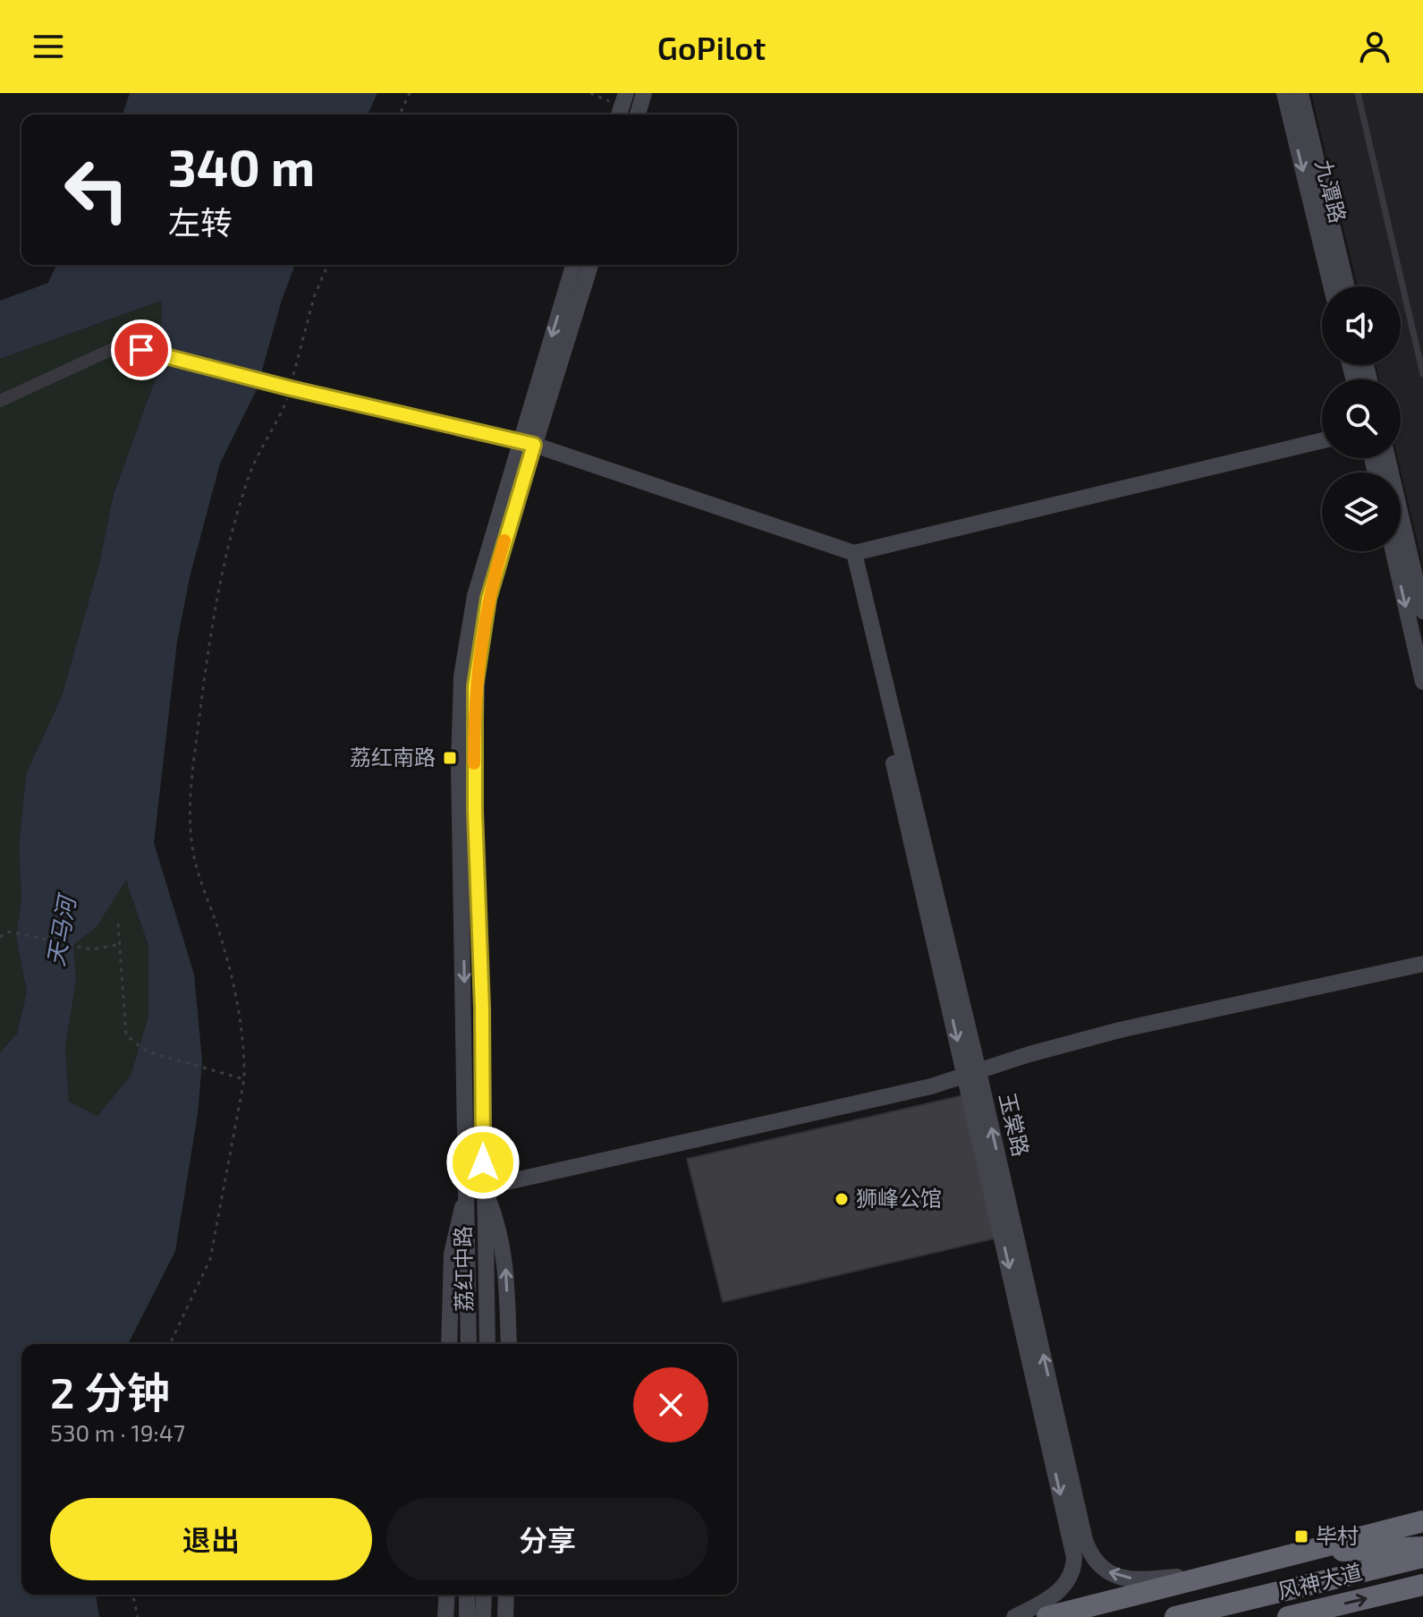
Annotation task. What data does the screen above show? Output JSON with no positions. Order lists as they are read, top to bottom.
{
  "streets": {
    "highway": ["风神大道"],
    "street": ["九潭路", "玉棠路", "荔红中路"]
  },
  "water": ["天马河"],
  "places": {
    "transit": ["荔红南路", "毕村"],
    "other": ["狮峰公馆"]
  },
  "page": {
    "header": "GoPilot",
    "turn": ["340 m", "左转"],
    "heading": ["2 分钟", "530 m · 19:47"],
    "buttons": ["退出", "分享"]
  }
}
